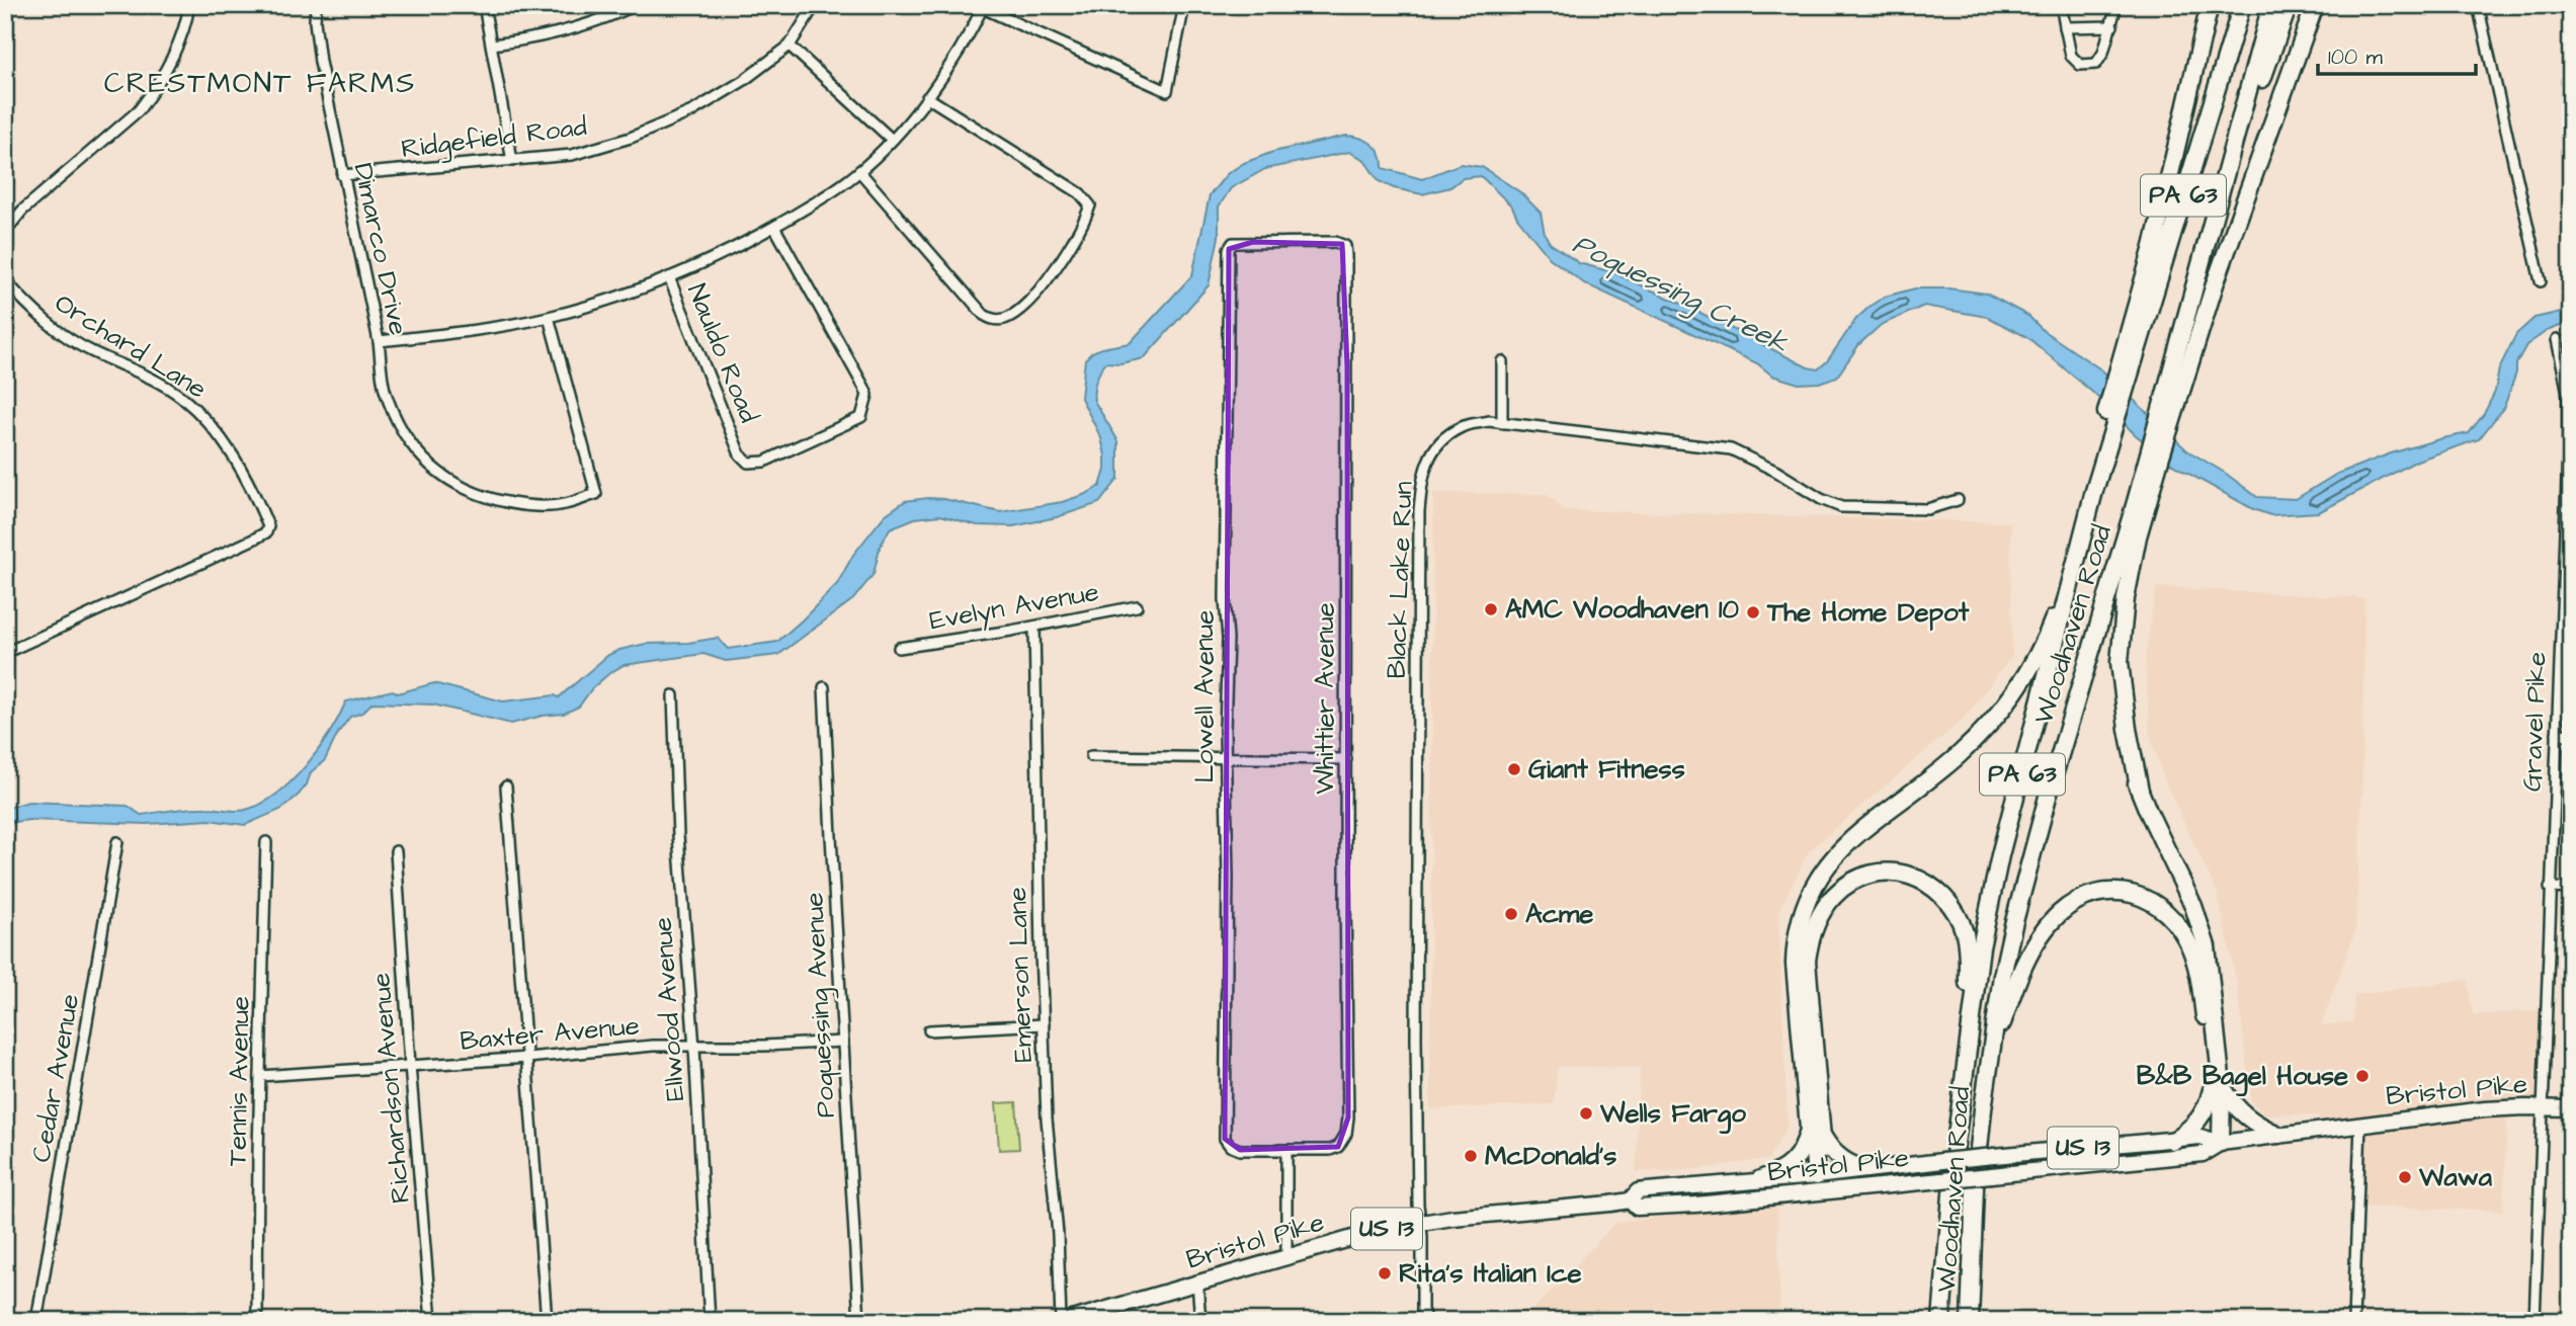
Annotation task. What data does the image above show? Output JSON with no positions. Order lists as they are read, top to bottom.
{
  "streets": {
    "highway": ["PA 63", "Woodhaven Road"],
    "main road": ["Bristol Pike", "US 13"],
    "street": [
      "Ridgefield Road",
      "Dimarco Drive",
      "Orchard Lane",
      "Nauldo Road",
      "Black Lake Run",
      "Evelyn Avenue",
      "Lowell Avenue",
      "Whittier Avenue",
      "Gravel Pike",
      "Emerson Lane",
      "Poquessing Avenue",
      "Ellwood Avenue",
      "Baxter Avenue",
      "Cedar Avenue",
      "Tennis Avenue",
      "Richardson Avenue"
    ]
  },
  "crossings": [
    ["Ridgefield Road", "Dimarco Drive"],
    ["Black Lake Run", "Bristol Pike"],
    ["Evelyn Avenue", "Emerson Lane"],
    ["Lowell Avenue", "Whittier Avenue"],
    ["Gravel Pike", "Bristol Pike"],
    ["Emerson Lane", "Bristol Pike"],
    ["Poquessing Avenue", "Baxter Avenue"],
    ["Ellwood Avenue", "Baxter Avenue"],
    ["Baxter Avenue", "Tennis Avenue"],
    ["Baxter Avenue", "Richardson Avenue"]
  ],
  "districts": ["CRESTMONT FARMS"],
  "water": ["Poquessing Creek"],
  "places": [
    "AMC Woodhaven 10",
    "The Home Depot",
    "Giant Fitness",
    "Acme",
    "B&B Bagel House",
    "Wells Fargo",
    "McDonald's",
    "Wawa",
    "Rita's Italian Ice"
  ],
  "scale_bar": "100 m"
}
